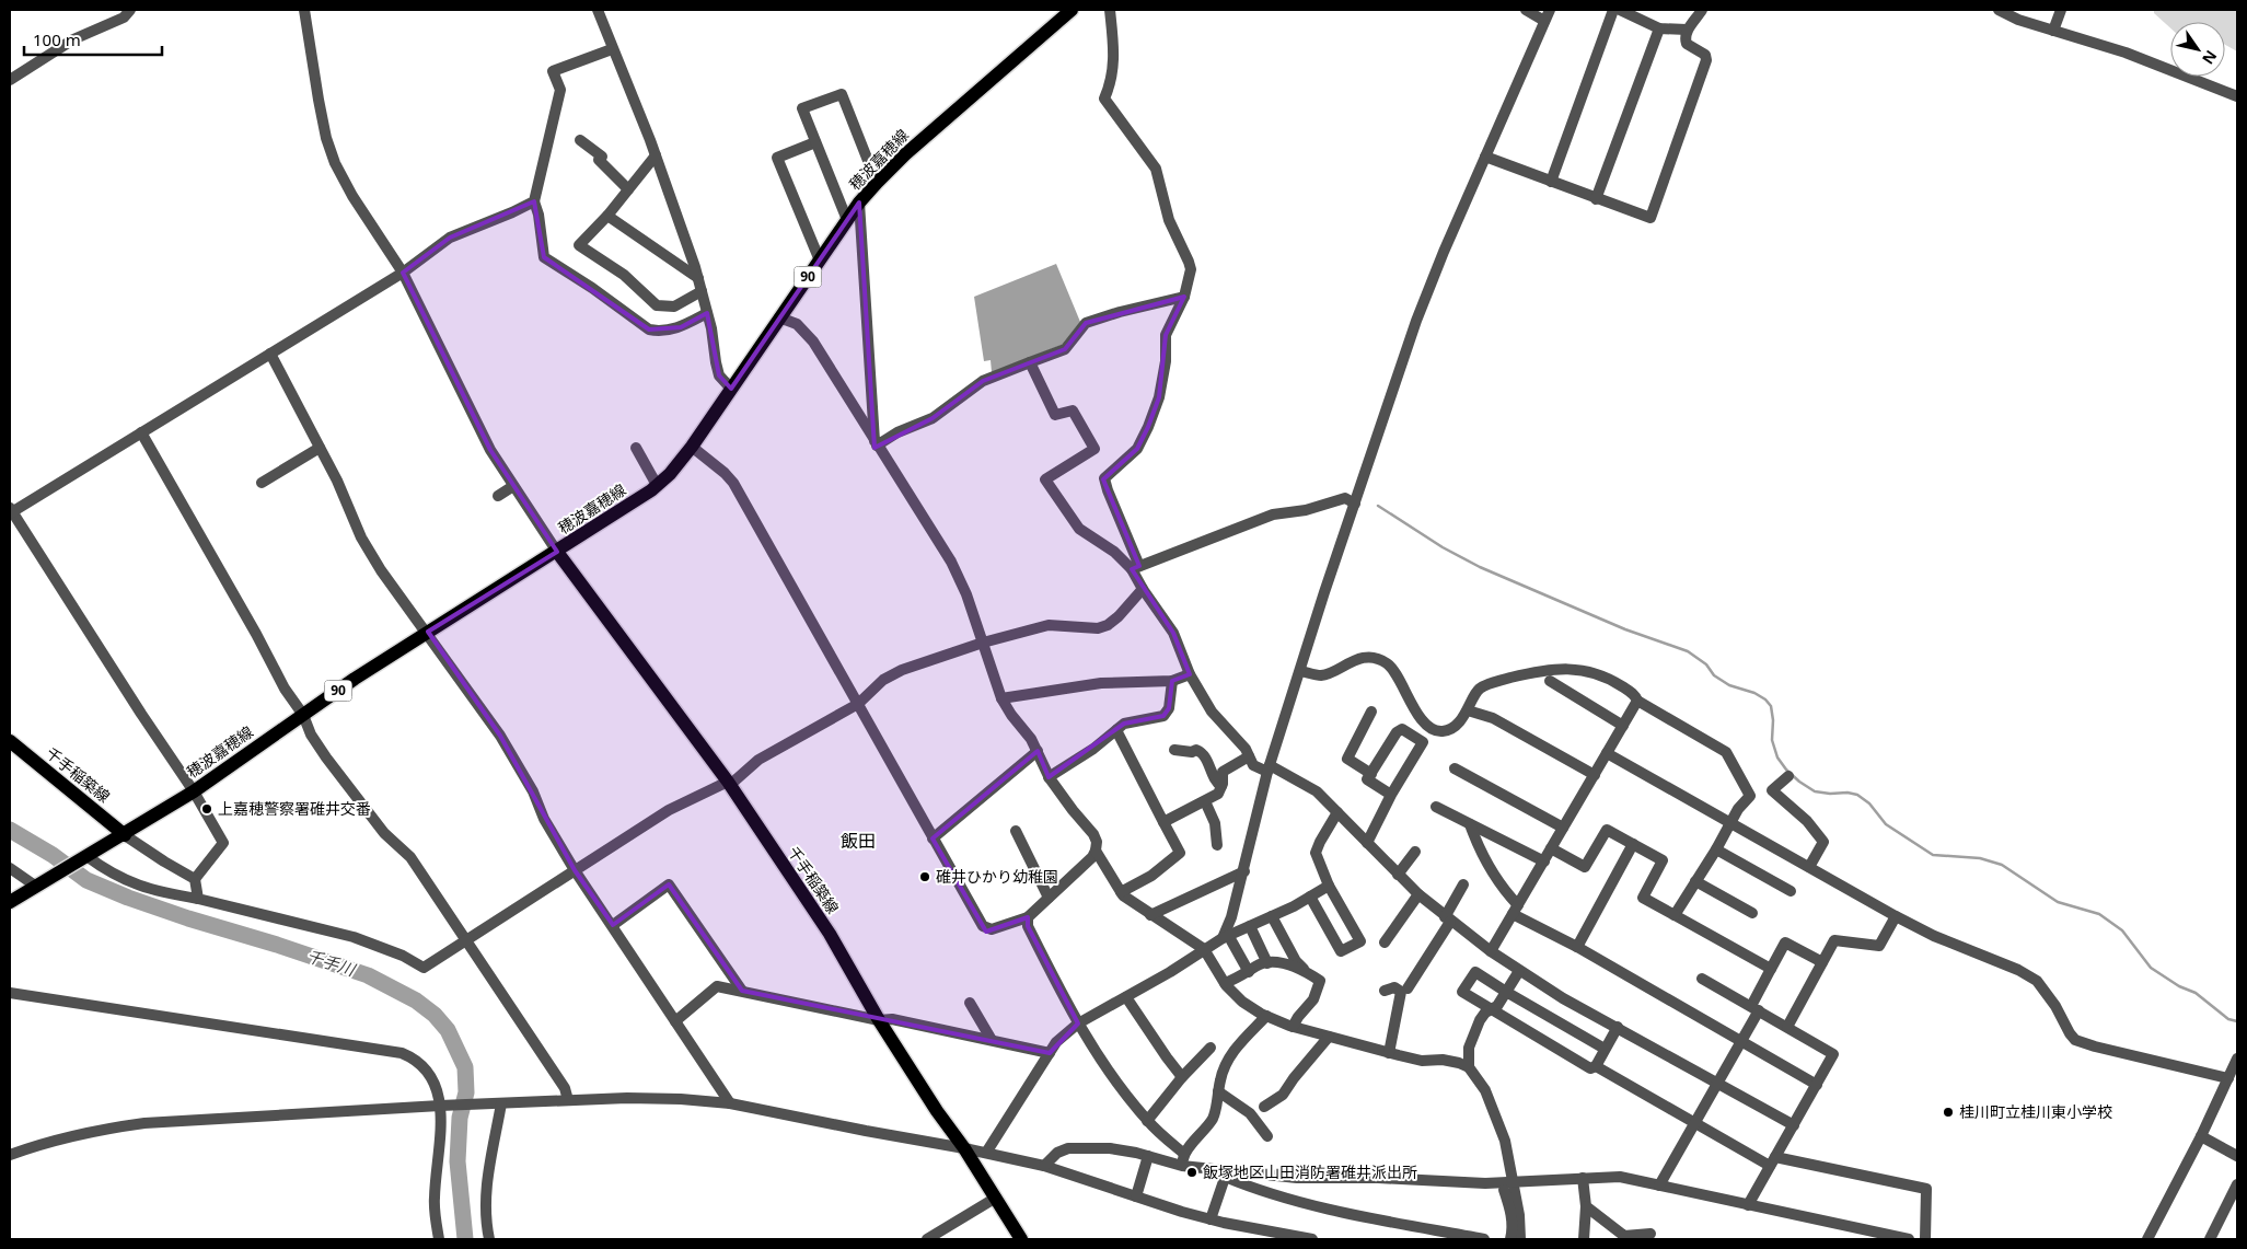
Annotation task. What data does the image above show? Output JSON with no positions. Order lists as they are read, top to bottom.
{
  "streets": {
    "main road": ["穂波嘉穂線", "90", "千手稲築線"]
  },
  "crossings": [
    ["穂波嘉穂線", "千手稲築線"]
  ],
  "districts": ["飯田"],
  "water": ["千手川"],
  "places": [
    "上嘉穂警察署碓井交番",
    "碓井ひかり幼稚園",
    "桂川町立桂川東小学校",
    "飯塚地区山田消防署碓井派出所"
  ],
  "scale_bar": "100 m",
  "north": "bottom right"
}
